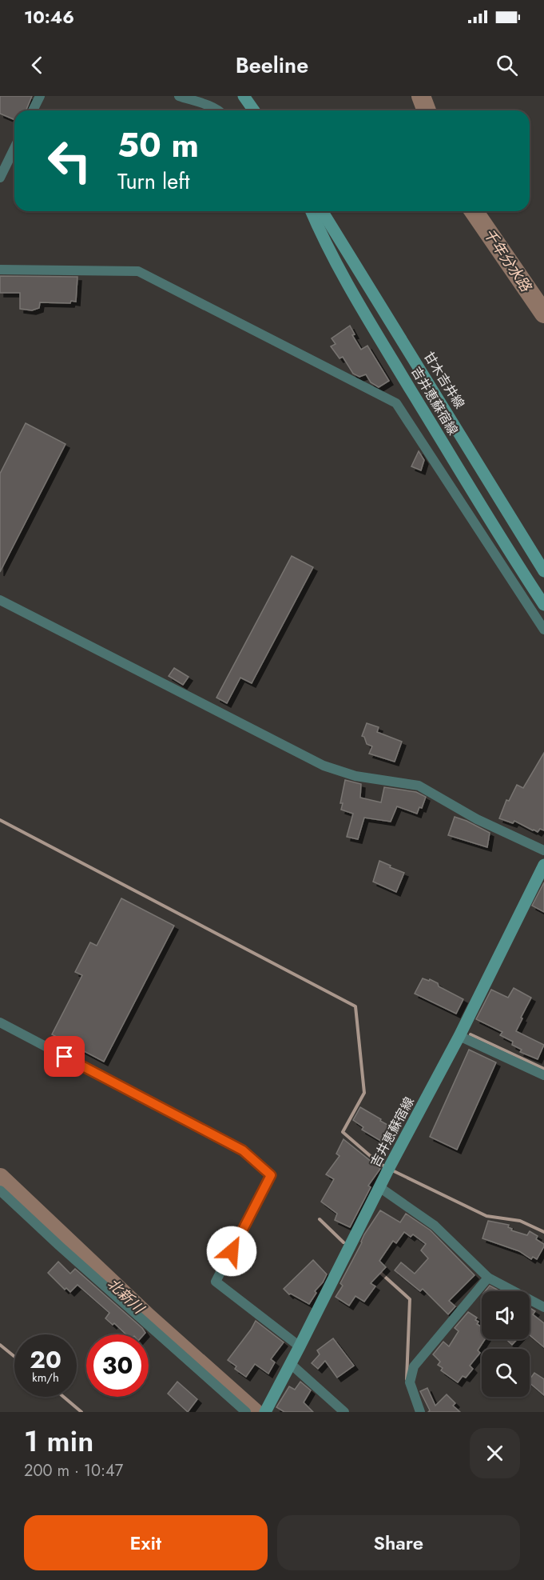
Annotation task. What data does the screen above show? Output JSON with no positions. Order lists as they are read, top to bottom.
{
  "streets": {
    "main road": ["甘木吉井線", "吉井恵蘇宿線"]
  },
  "water": ["千年分水路", "北新川"],
  "page": {
    "status": "10:46",
    "header": "Beeline",
    "turn": ["50 m", "Turn left"],
    "speed": "20 km/h",
    "limit": "30",
    "heading": ["1 min", "200 m · 10:47"],
    "buttons": ["Exit", "Share"]
  }
}
